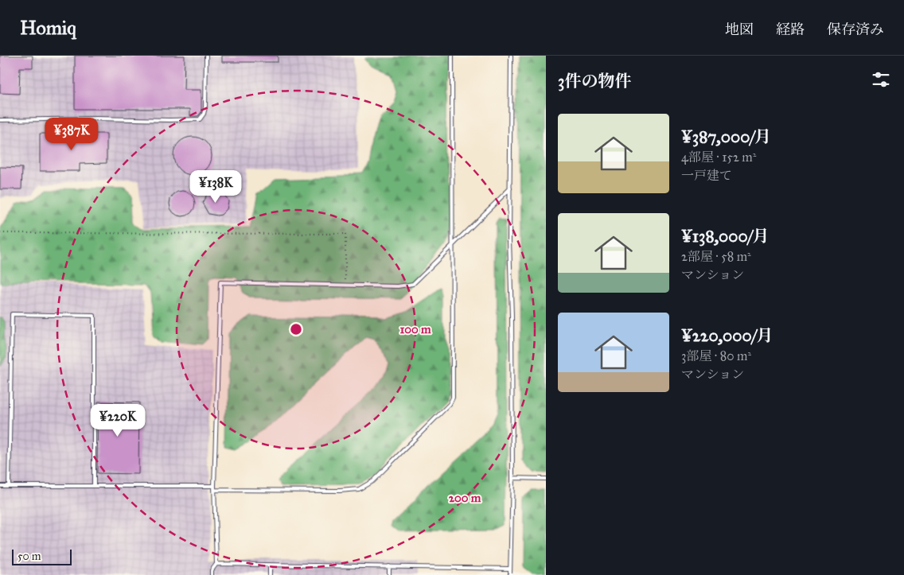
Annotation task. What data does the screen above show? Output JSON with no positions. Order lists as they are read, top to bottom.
{
  "scale_bar": "50 m",
  "page": {
    "header": "Homiq",
    "nav": ["地図", "経路", "保存済み"],
    "heading": "3件の物件",
    "list": [
      {
        "name": "¥387,000/月",
        "note": "4部屋 · 152 m² · 一戸建て"
      },
      {
        "name": "¥138,000/月",
        "note": "2部屋 · 58 m² · マンション"
      },
      {
        "name": "¥220,000/月",
        "note": "3部屋 · 80 m² · マンション"
      }
    ],
    "price": ["¥387K", "¥138K", "¥220K"],
    "scale": "50 m"
  },
  "rings": ["100 m", "200 m"]
}
